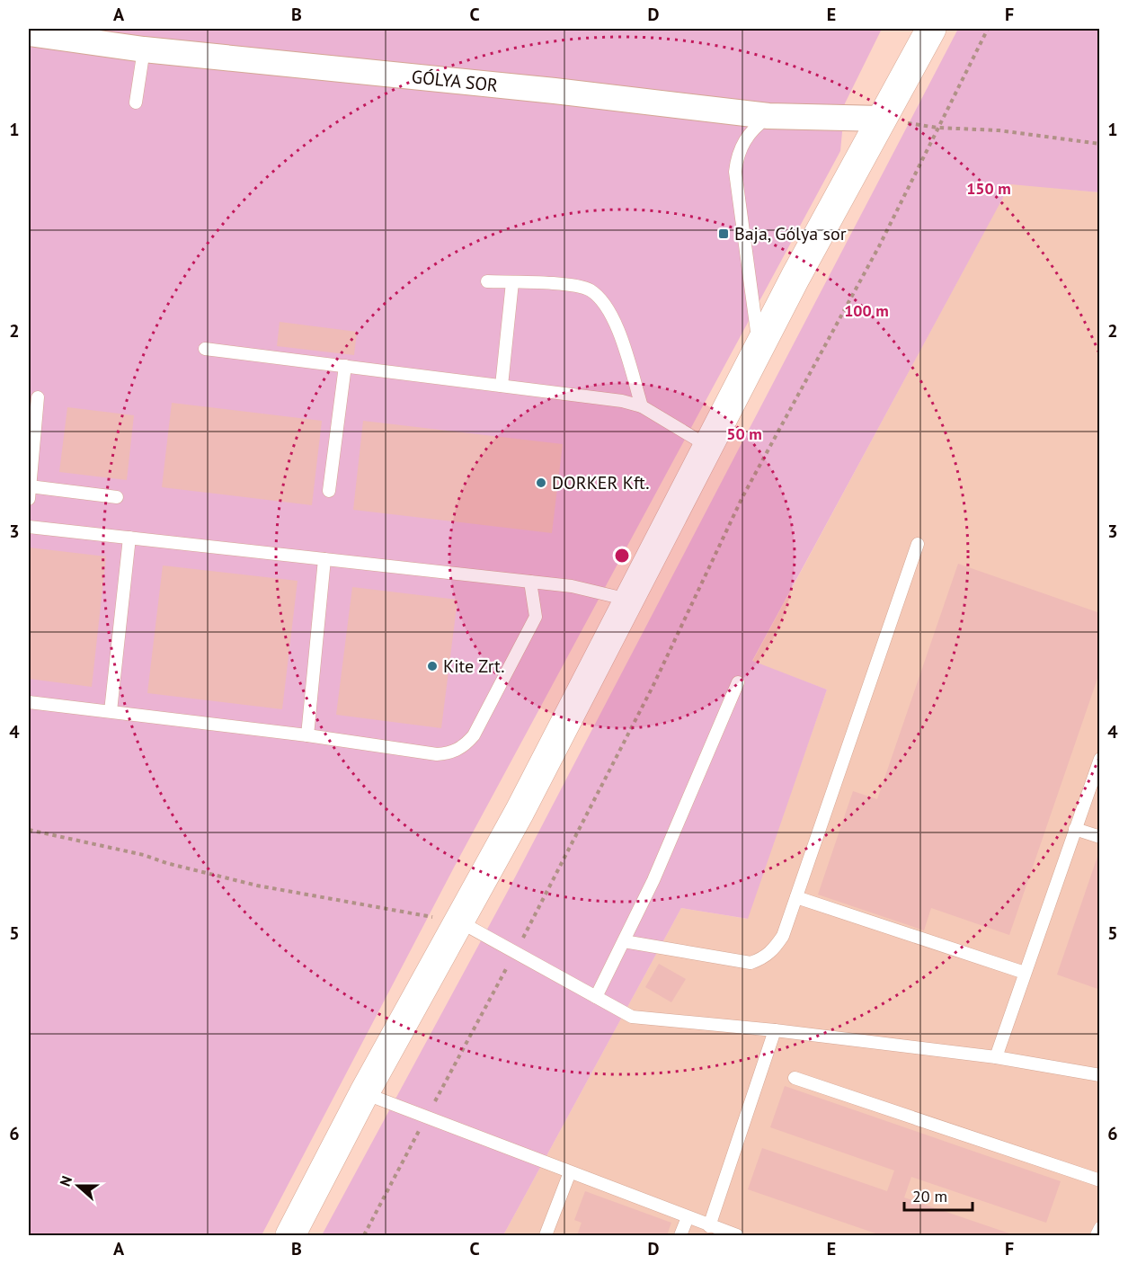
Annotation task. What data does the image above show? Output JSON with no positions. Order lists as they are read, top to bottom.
{
  "streets": {
    "street": ["GÓLYA SOR"]
  },
  "places": {
    "transit": ["Baja, Gólya sor"],
    "other": ["DORKER Kft.", "Kite Zrt."]
  },
  "scale_bar": "20 m",
  "north": "left",
  "grid": {
    "columns": [
      "A",
      "B",
      "C",
      "D",
      "E",
      "F"
    ],
    "rows": [
      "1",
      "2",
      "3",
      "4",
      "5",
      "6"
    ]
  },
  "rings": ["150 m", "100 m", "50 m"]
}
